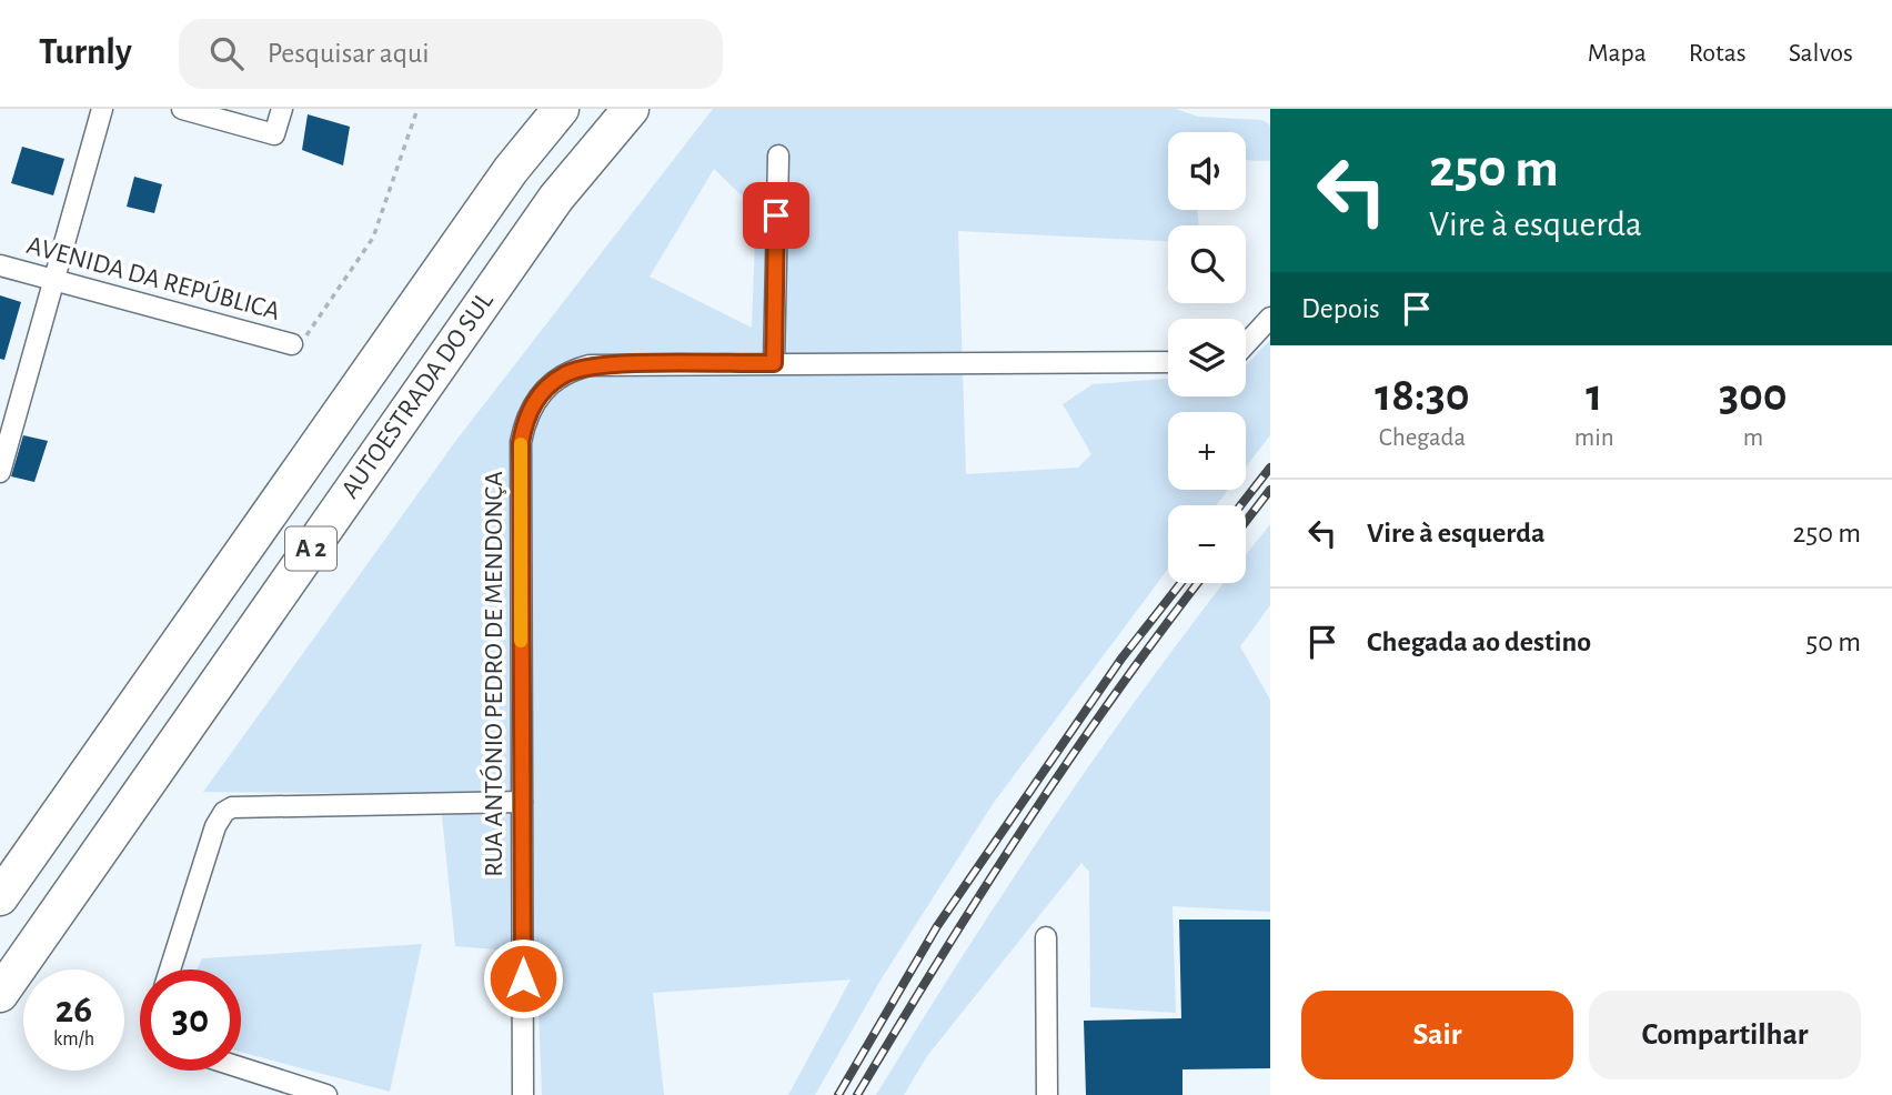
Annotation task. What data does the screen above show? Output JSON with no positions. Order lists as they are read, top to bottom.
{
  "streets": {
    "highway": ["AUTOESTRADA DO SUL", "A 2"],
    "street": ["AVENIDA DA REPÚBLICA", "RUA ANTÓNIO PEDRO DE MENDONÇA"]
  },
  "page": {
    "header": "Turnly",
    "search": "Pesquisar aqui",
    "nav": ["Mapa", "Rotas", "Salvos"],
    "turn": ["250 m", "Vire à esquerda"],
    "map_buttons": ["+", "−"],
    "then": "Depois",
    "eta": [
      "18:30",
      "Chegada",
      "1",
      "min",
      "300",
      "m"
    ],
    "list": [
      {
        "name": "Vire à esquerda",
        "value": "250 m"
      },
      {
        "name": "Chegada ao destino",
        "value": "50 m"
      }
    ],
    "speed": "26 km/h",
    "limit": "30",
    "buttons": ["Sair", "Compartilhar"]
  }
}
